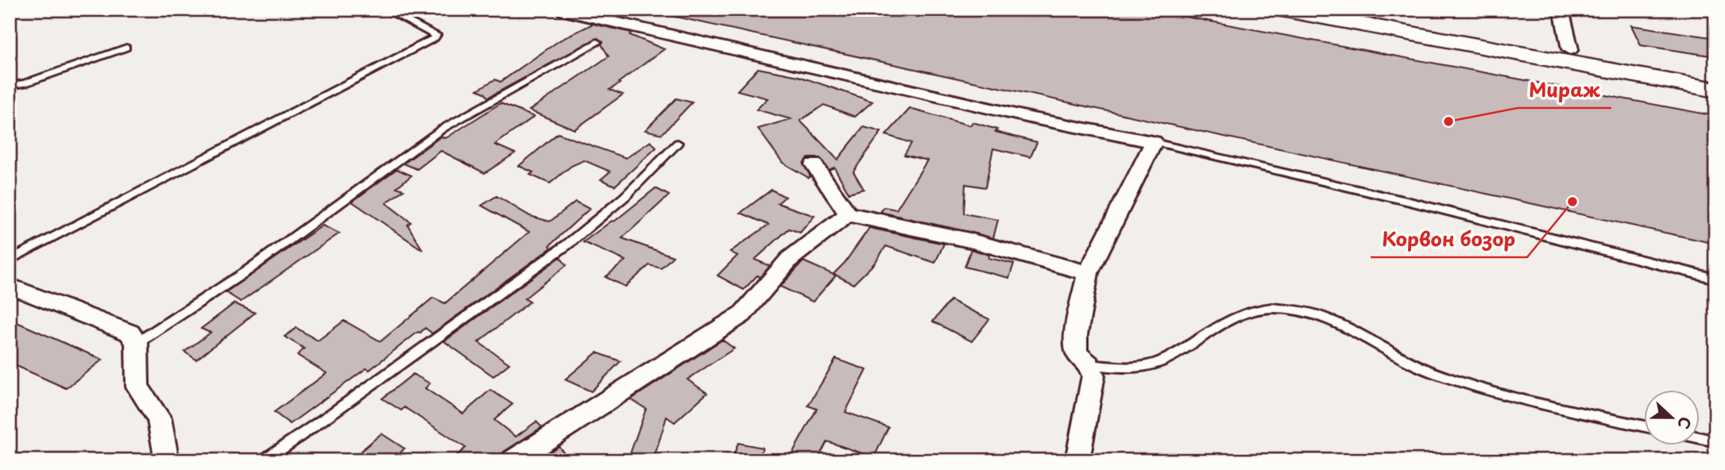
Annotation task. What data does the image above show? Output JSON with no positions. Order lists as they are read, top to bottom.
{
  "places": ["Мираж", "Корвон бозор"],
  "north": "right"
}
